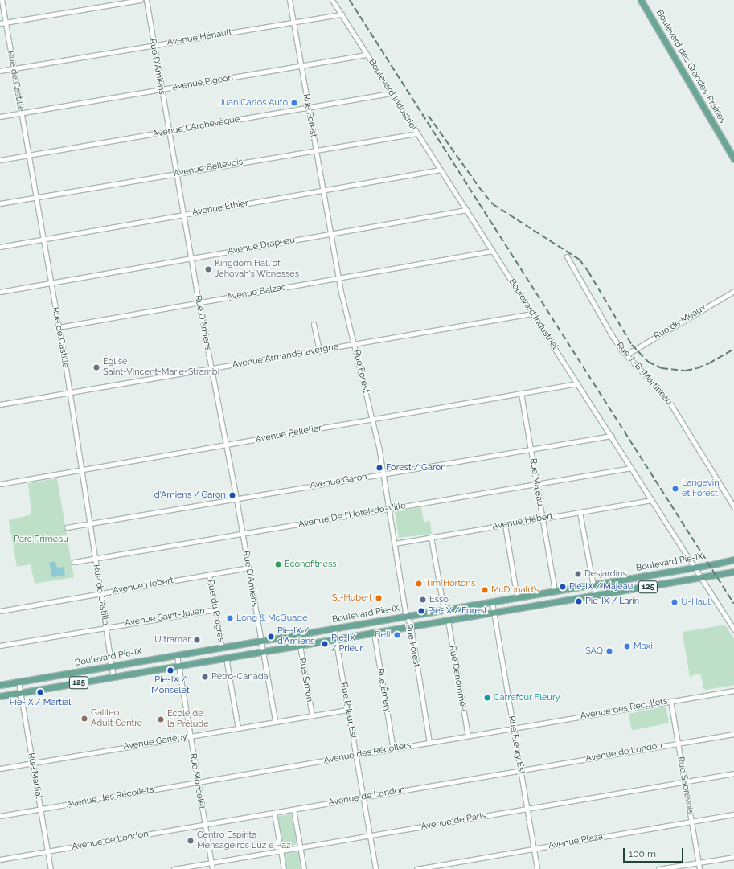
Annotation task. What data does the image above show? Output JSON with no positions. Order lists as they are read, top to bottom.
{
  "streets": {
    "main road": ["Boulevard des Grandes-Prairies", "Boulevard Pie-IX", "125"],
    "street": [
      "Avenue Hénault",
      "Rue D'Amiens",
      "Rue de Castille",
      "Avenue Pigeon",
      "Boulevard Industriel",
      "Rue Forest",
      "Avenue L'Archevêque",
      "Avenue Bellevois",
      "Avenue Éthier",
      "Avenue Drapeau",
      "Avenue Balzac",
      "Rue de Meaux",
      "Avenue Armand-Lavergne",
      "Rue J.-B.-Martineau",
      "Avenue Pelletier",
      "Avenue Garon",
      "Rue Majeau",
      "Avenue De l'Hotel-de-Ville",
      "Avenue Hébert",
      "Rue du Progrès",
      "Avenue Saint-Julien",
      "Rue Denommée",
      "Rue Simon",
      "Rue Émery",
      "Avenue des Récollets",
      "Rue Prieur Est",
      "Avenue Gariépy",
      "Rue Fleury Est",
      "Avenue de London",
      "Rue Martial",
      "Rue Monselet",
      "Rue Sabrevois",
      "Avenue de Paris",
      "Avenue Plaza"
    ]
  },
  "crossings": [
    ["Avenue Hénault", "Rue D'Amiens"],
    ["Avenue Hénault", "Rue de Castille"],
    ["Avenue Hénault", "Boulevard Industriel"],
    ["Avenue Hénault", "Rue Forest"],
    ["Rue D'Amiens", "Avenue Pigeon"],
    ["Rue D'Amiens", "Avenue L'Archevêque"],
    ["Rue D'Amiens", "Avenue Bellevois"],
    ["Rue D'Amiens", "Avenue Éthier"],
    ["Rue D'Amiens", "Avenue Drapeau"],
    ["Rue D'Amiens", "Avenue Balzac"],
    ["Rue D'Amiens", "Avenue Armand-Lavergne"],
    ["Rue D'Amiens", "Avenue Pelletier"],
    ["Rue D'Amiens", "Avenue Garon"],
    ["Rue D'Amiens", "Avenue De l'Hotel-de-Ville"],
    ["Rue D'Amiens", "Avenue Hébert"],
    ["Rue D'Amiens", "Boulevard Pie-IX"],
    ["Rue D'Amiens", "125"],
    ["Rue D'Amiens", "Avenue Gariépy"],
    ["Rue de Castille", "Avenue Pigeon"],
    ["Rue de Castille", "Avenue L'Archevêque"],
    ["Rue de Castille", "Avenue Bellevois"],
    ["Rue de Castille", "Avenue Éthier"],
    ["Rue de Castille", "Avenue Drapeau"],
    ["Rue de Castille", "Avenue Balzac"],
    ["Rue de Castille", "Avenue Armand-Lavergne"],
    ["Rue de Castille", "Avenue Pelletier"],
    ["Rue de Castille", "Avenue Garon"],
    ["Rue de Castille", "Avenue De l'Hotel-de-Ville"],
    ["Rue de Castille", "Avenue Hébert"],
    ["Rue de Castille", "Boulevard Pie-IX"],
    ["Rue de Castille", "125"],
    ["Rue de Castille", "Avenue Saint-Julien"],
    ["Avenue Pigeon", "Boulevard Industriel"],
    ["Avenue Pigeon", "Rue Forest"],
    ["Boulevard Industriel", "Avenue L'Archevêque"],
    ["Boulevard Industriel", "Avenue Bellevois"],
    ["Boulevard Industriel", "Avenue Éthier"],
    ["Boulevard Industriel", "Avenue Drapeau"],
    ["Boulevard Industriel", "Avenue Balzac"],
    ["Boulevard Industriel", "Avenue Armand-Lavergne"],
    ["Boulevard Industriel", "Avenue Pelletier"],
    ["Boulevard Industriel", "Avenue Garon"],
    ["Boulevard Industriel", "Avenue De l'Hotel-de-Ville"],
    ["Boulevard Industriel", "Avenue Hébert"],
    ["Boulevard Industriel", "Boulevard Pie-IX"],
    ["Boulevard Industriel", "125"],
    ["Rue Forest", "Avenue L'Archevêque"],
    ["Rue Forest", "Avenue Bellevois"],
    ["Rue Forest", "Avenue Éthier"],
    ["Rue Forest", "Avenue Drapeau"],
    ["Rue Forest", "Avenue Balzac"],
    ["Rue Forest", "Avenue Armand-Lavergne"],
    ["Rue Forest", "Avenue Pelletier"],
    ["Rue Forest", "Avenue Garon"],
    ["Rue Forest", "Avenue De l'Hotel-de-Ville"],
    ["Rue Forest", "Avenue Hébert"],
    ["Rue Forest", "Boulevard Pie-IX"],
    ["Rue Forest", "125"],
    ["Rue Forest", "Avenue des Récollets"],
    ["Rue de Meaux", "Rue J.-B.-Martineau"],
    ["Avenue Pelletier", "Rue Majeau"],
    ["Avenue Garon", "Rue Majeau"],
    ["Rue Majeau", "Avenue De l'Hotel-de-Ville"],
    ["Rue Majeau", "Avenue Hébert"],
    ["Rue Majeau", "Boulevard Pie-IX"],
    ["Avenue Hébert", "Rue du Progrès"],
    ["Boulevard Pie-IX", "Rue du Progrès"],
    ["Boulevard Pie-IX", "Rue Prieur Est"],
    ["Boulevard Pie-IX", "Rue Fleury Est"],
    ["Boulevard Pie-IX", "Rue Martial"],
    ["Boulevard Pie-IX", "Rue Monselet"],
    ["125", "Rue Denommée"],
    ["125", "Rue Simon"],
    ["125", "Rue Émery"],
    ["125", "Rue Prieur Est"],
    ["125", "Rue Fleury Est"],
    ["125", "Rue Martial"],
    ["125", "Rue Monselet"],
    ["Rue du Progrès", "Avenue Saint-Julien"],
    ["Rue Denommée", "Avenue des Récollets"],
    ["Rue Simon", "Avenue Gariépy"],
    ["Rue Émery", "Avenue des Récollets"],
    ["Avenue des Récollets", "Rue Prieur Est"],
    ["Avenue des Récollets", "Rue Fleury Est"],
    ["Avenue des Récollets", "Rue Martial"],
    ["Avenue des Récollets", "Rue Monselet"],
    ["Avenue des Récollets", "Rue Sabrevois"],
    ["Rue Prieur Est", "Avenue Gariépy"],
    ["Rue Prieur Est", "Avenue de London"],
    ["Rue Prieur Est", "Avenue de Paris"],
    ["Avenue Gariépy", "Rue Martial"],
    ["Avenue Gariépy", "Rue Monselet"],
    ["Rue Fleury Est", "Avenue de London"],
    ["Rue Fleury Est", "Avenue de Paris"],
    ["Rue Fleury Est", "Avenue Plaza"],
    ["Avenue de London", "Rue Martial"],
    ["Avenue de London", "Rue Monselet"],
    ["Avenue de London", "Rue Sabrevois"],
    ["Rue Monselet", "Avenue de Paris"],
    ["Rue Sabrevois", "Avenue de Paris"],
    ["Rue Sabrevois", "Avenue Plaza"]
  ],
  "parks": ["Parc Primeau"],
  "places": [
    "Juan Carlos Auto",
    "Kingdom Hall of Jehovah's Witnesses",
    "Église Saint-Vincent-Marie-Strambi",
    "Forest / Garon",
    "Langevin et Forest",
    "d'Amiens / Garon",
    "Éconofitness",
    "Desjardins",
    "Tim Hortons",
    "Pie-IX / Majeau",
    "McDonald's",
    "St-Hubert",
    "Esso",
    "Pie-IX / Larin",
    "U-Haul",
    "Pie-IX / Forest",
    "Long & McQuade",
    "Bell",
    "Pie-IX / d'Amiens",
    "Ultramar",
    "Pie-IX / Prieur",
    "Maxi",
    "SAQ",
    "Pie-IX / Monselet",
    "Petro-Canada",
    "Pie-IX / Martial",
    "Carrefour Fleury",
    "Galileo Adult Centre",
    "École de la Prélude",
    "Centro Espírita Mensageiros Luz e Paz"
  ],
  "scale_bar": "100 m"
}
